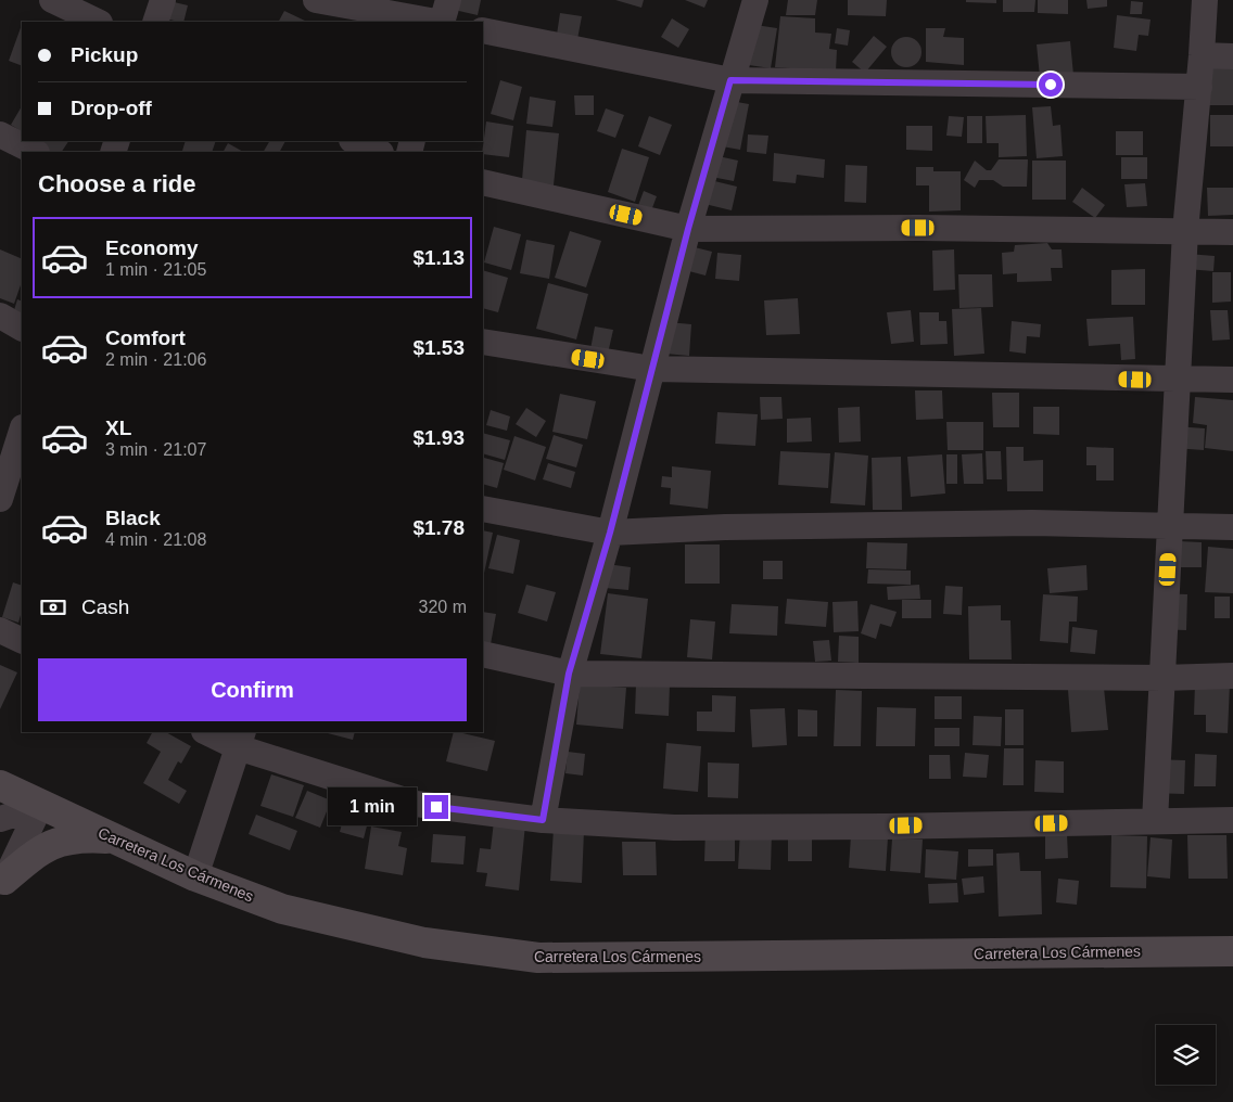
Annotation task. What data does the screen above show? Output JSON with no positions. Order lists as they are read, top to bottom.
{
  "streets": {
    "main road": ["Carretera Los Cármenes"]
  },
  "page": {
    "banner": ["Pickup", "Drop-off"],
    "heading": "Choose a ride",
    "list": [
      {
        "name": "Economy",
        "note": "1 min · 21:05",
        "value": "$1.13"
      },
      {
        "name": "Comfort",
        "note": "2 min · 21:06",
        "value": "$1.53"
      },
      {
        "name": "XL",
        "note": "3 min · 21:07",
        "value": "$1.93"
      },
      {
        "name": "Black",
        "note": "4 min · 21:08",
        "value": "$1.78"
      }
    ],
    "pay": ["Cash", "320 m"],
    "buttons": "Confirm",
    "bubble": "1 min"
  }
}
